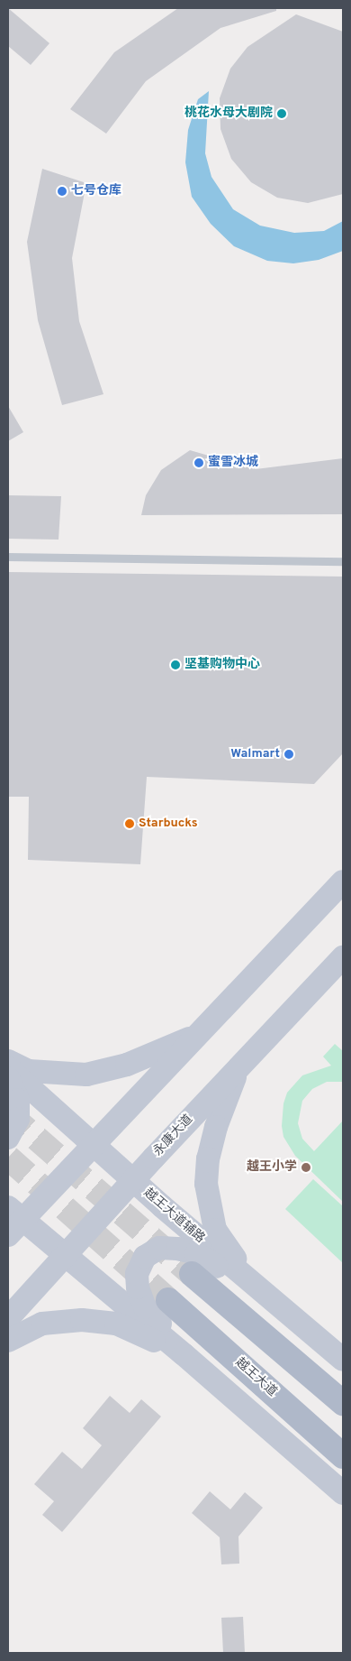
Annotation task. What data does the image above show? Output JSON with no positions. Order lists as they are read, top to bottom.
{
  "streets": {
    "main road": ["永康大道", "越王大道辅路", "越王大道"]
  },
  "crossings": [
    ["永康大道", "越王大道辅路"]
  ],
  "places": [
    "桃花水母大剧院",
    "七号仓库",
    "蜜雪冰城",
    "坚基购物中心",
    "Walmart",
    "Starbucks",
    "越王小学"
  ]
}
